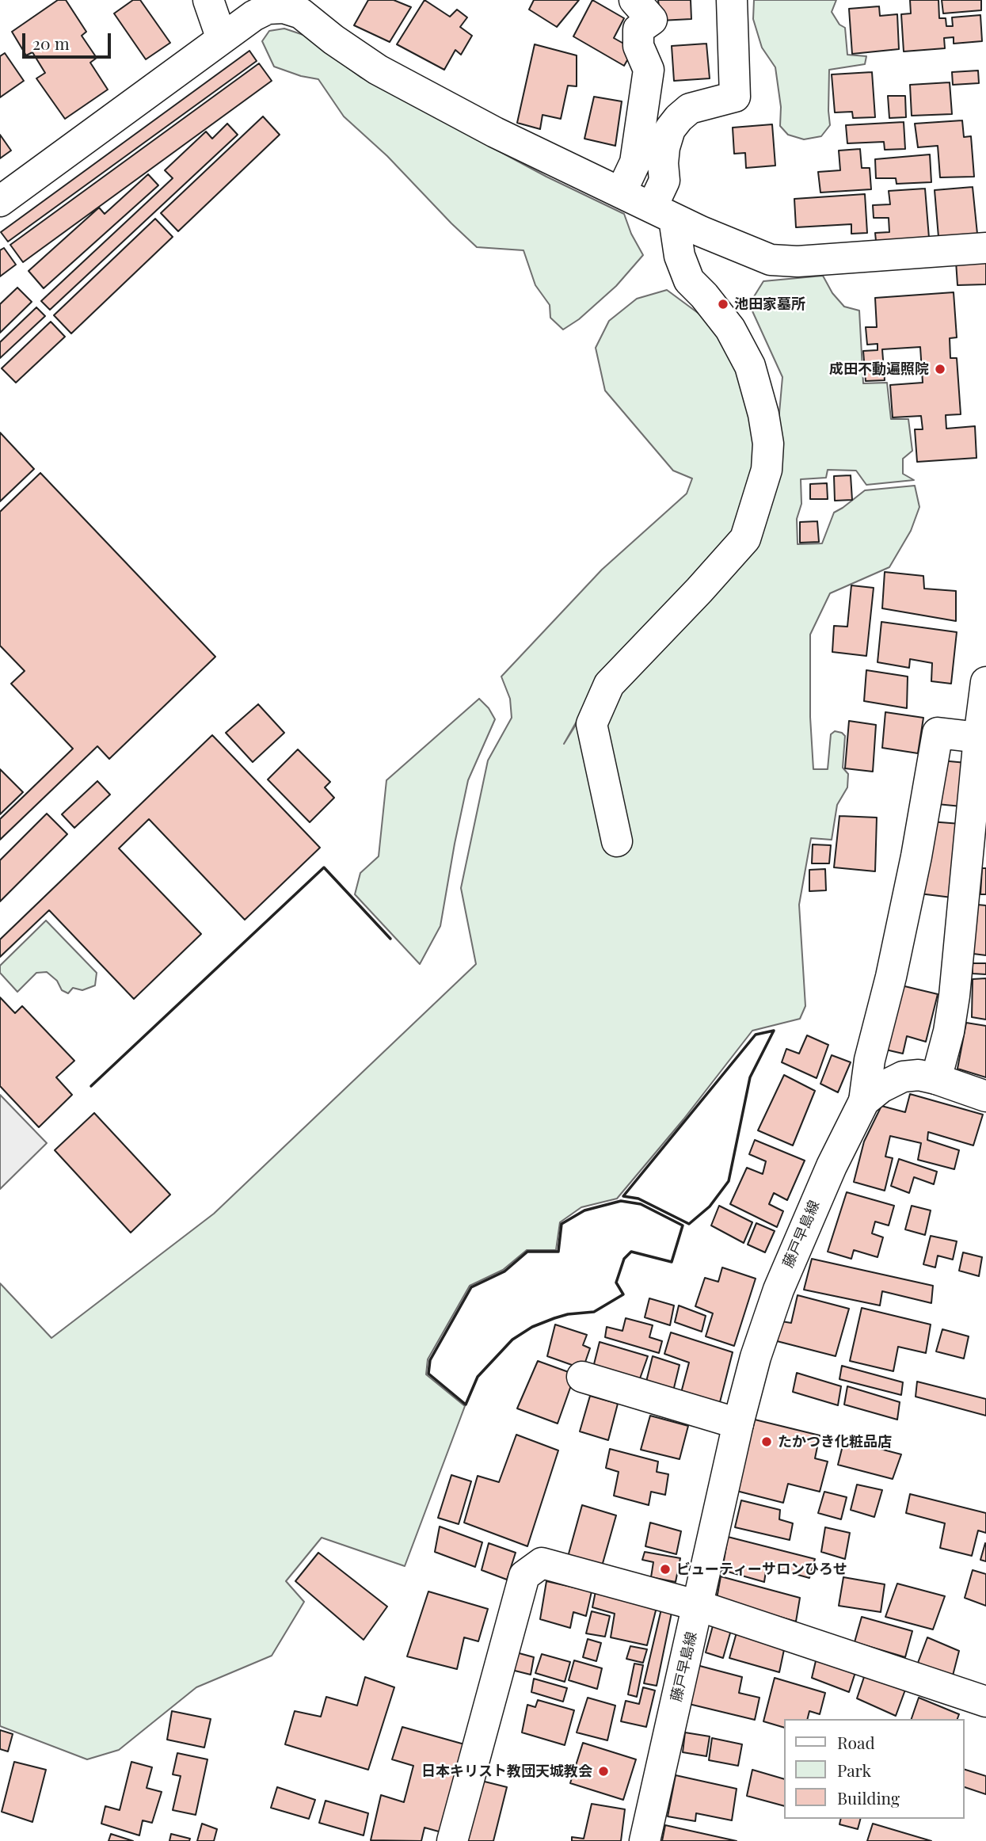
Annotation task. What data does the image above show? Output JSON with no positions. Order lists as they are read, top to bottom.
{
  "streets": {
    "street": ["藤戸早島線"]
  },
  "places": [
    "池田家墓所",
    "成田不動遍照院",
    "たかつき化粧品店",
    "ビューティーサロンひろせ",
    "日本キリスト教団天城教会"
  ],
  "legend": ["Road", "Park", "Building"],
  "scale_bar": "20 m"
}
